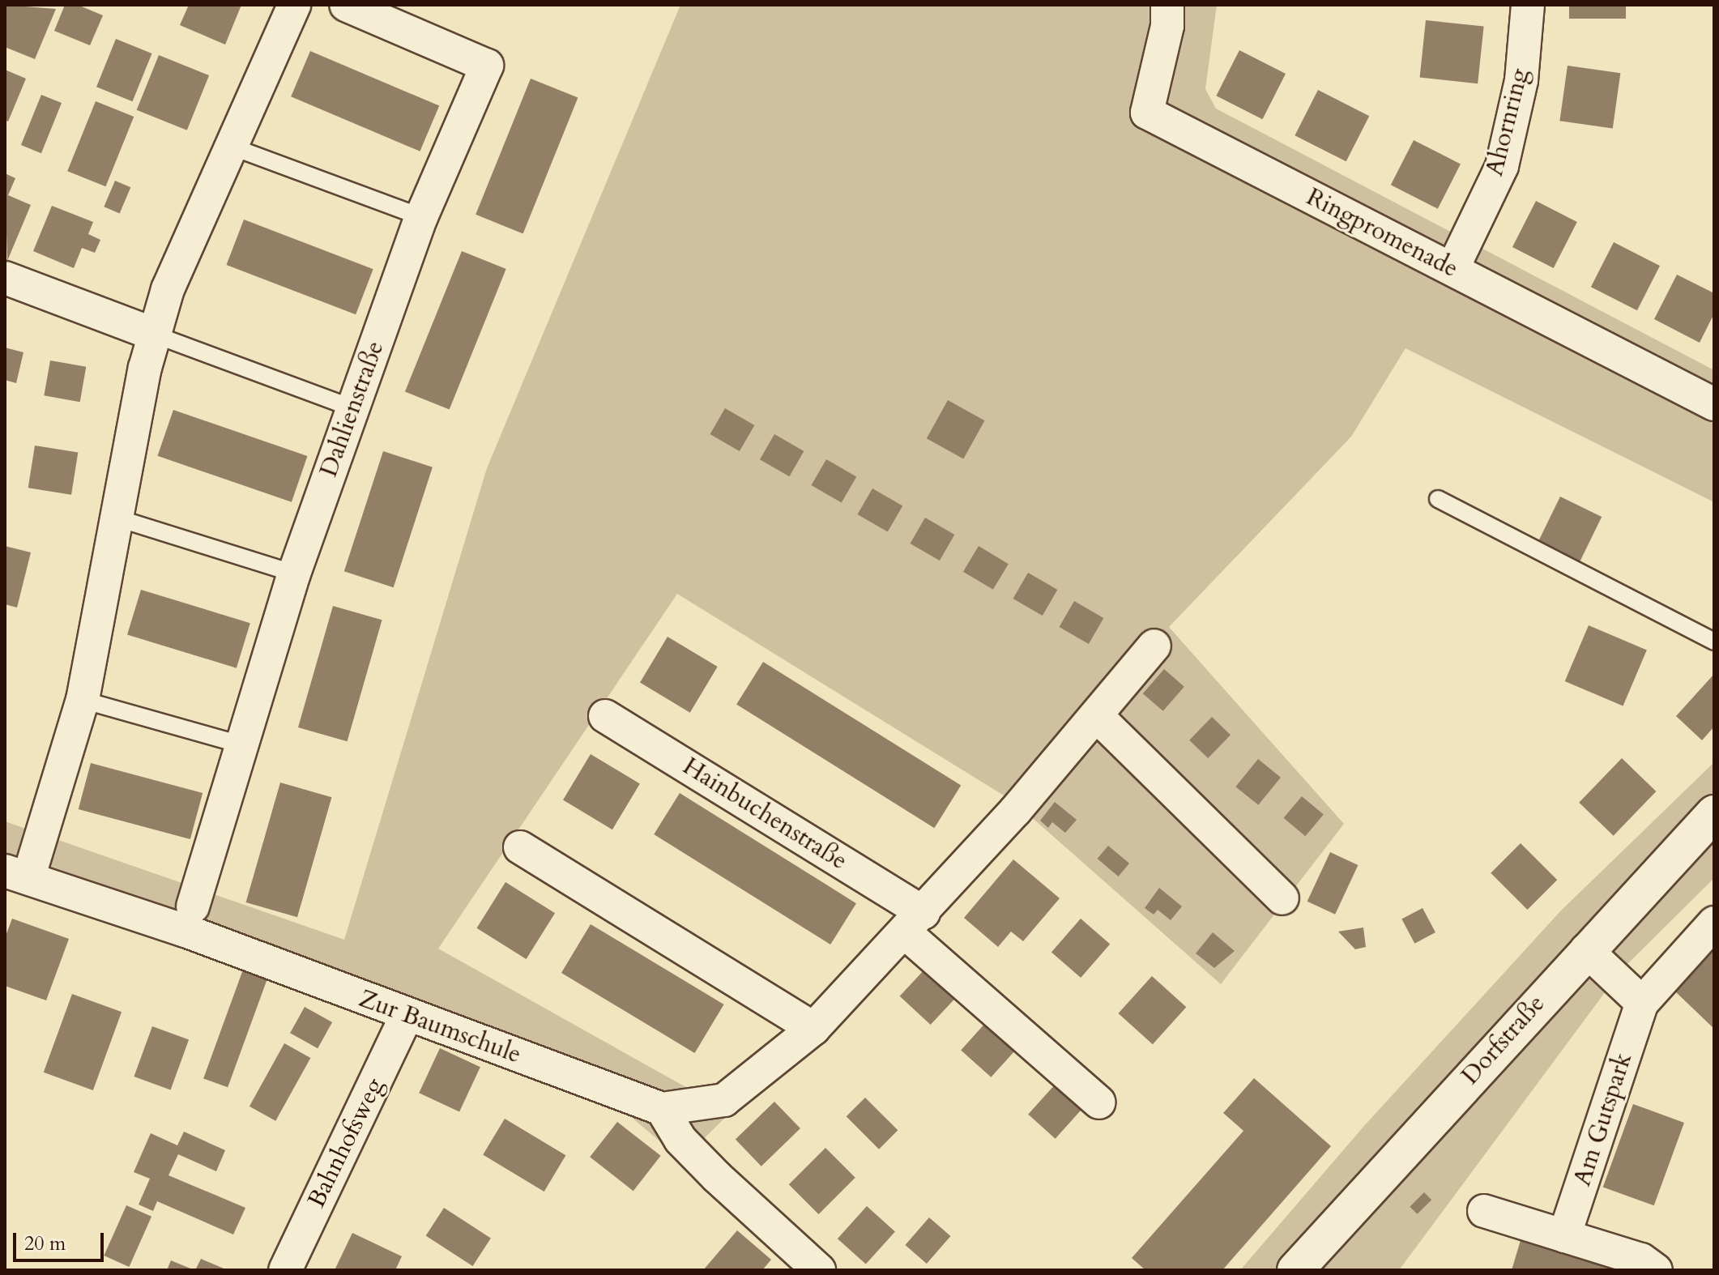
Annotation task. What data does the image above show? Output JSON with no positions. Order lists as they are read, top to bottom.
{
  "streets": {
    "main road": ["Dorfstraße"],
    "street": [
      "Ahornring",
      "Ringpromenade",
      "Dahlienstraße",
      "Hainbuchenstraße",
      "Zur Baumschule",
      "Am Gutspark",
      "Bahnhofsweg"
    ]
  },
  "crossings": [
    ["Ahornring", "Ringpromenade"],
    ["Zur Baumschule", "Bahnhofsweg"]
  ],
  "scale_bar": "20 m"
}
